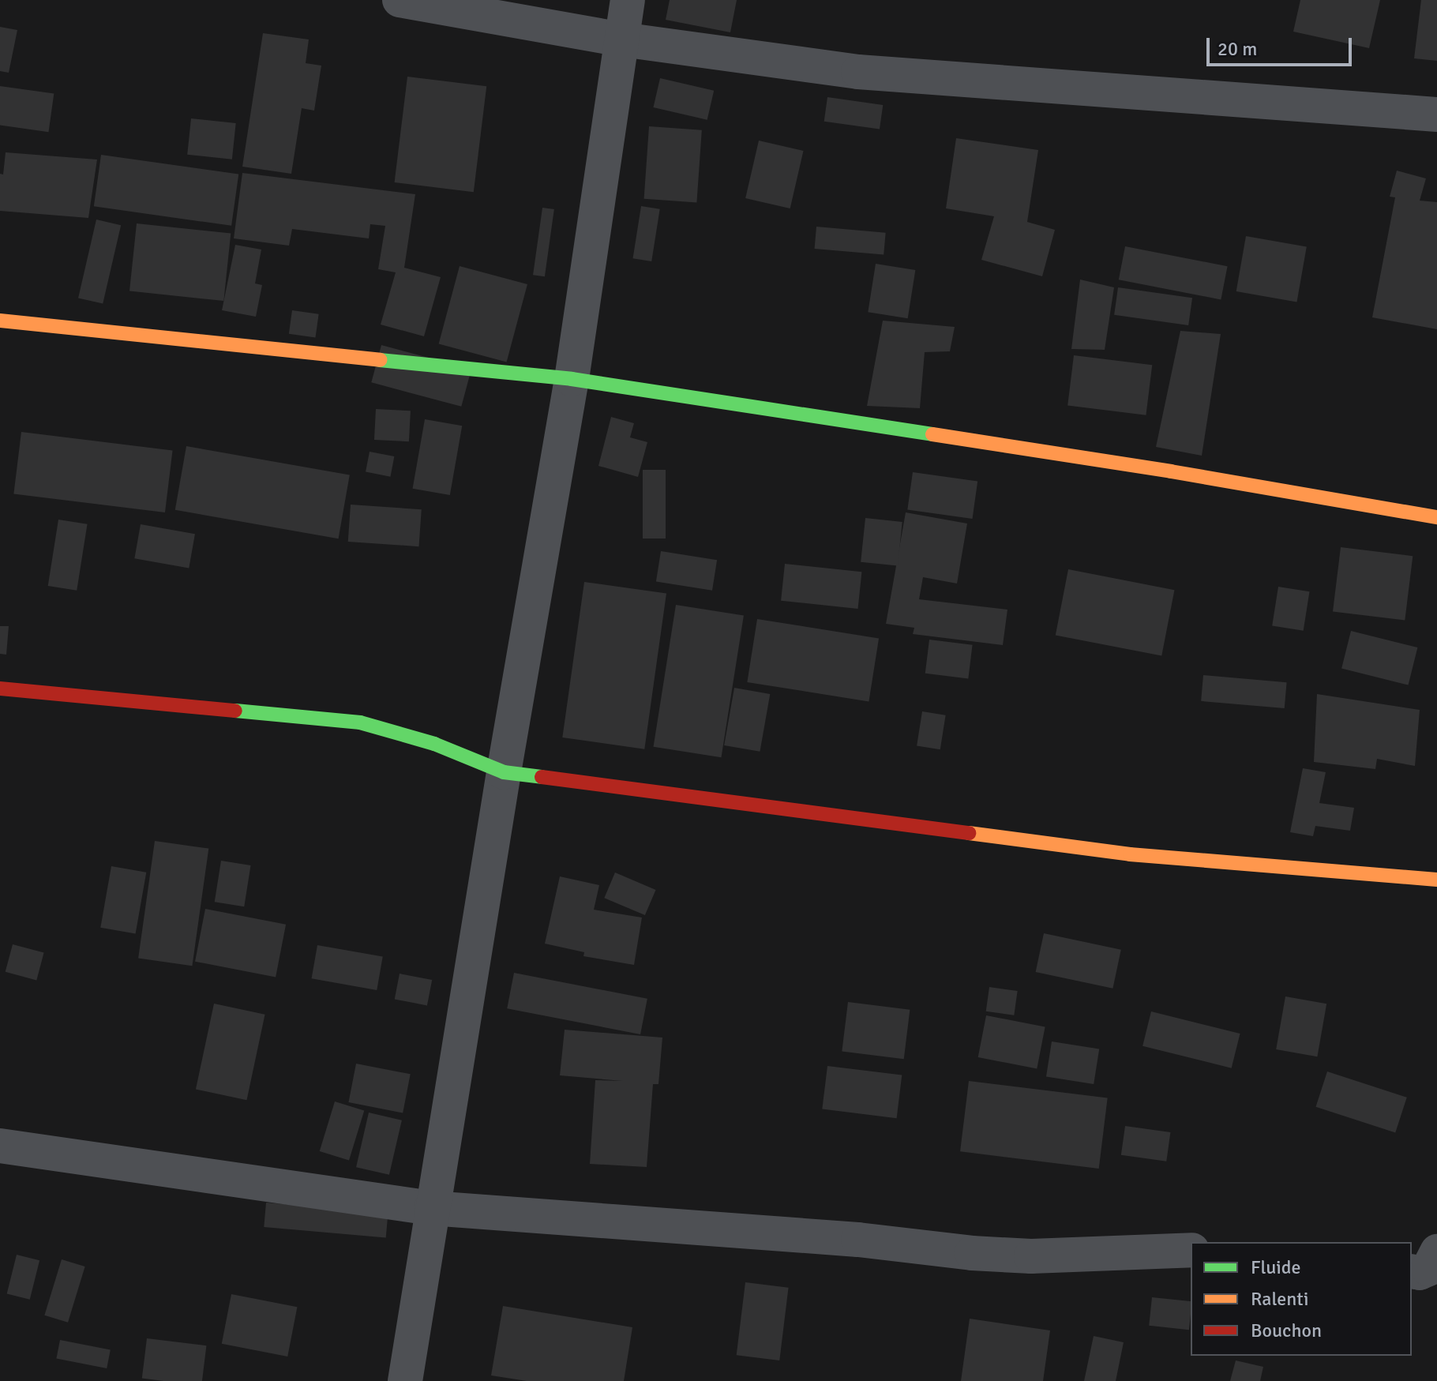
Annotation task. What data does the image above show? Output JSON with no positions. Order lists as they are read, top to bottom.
{
  "legend": ["Fluide", "Ralenti", "Bouchon"],
  "scale_bar": "20 m"
}
